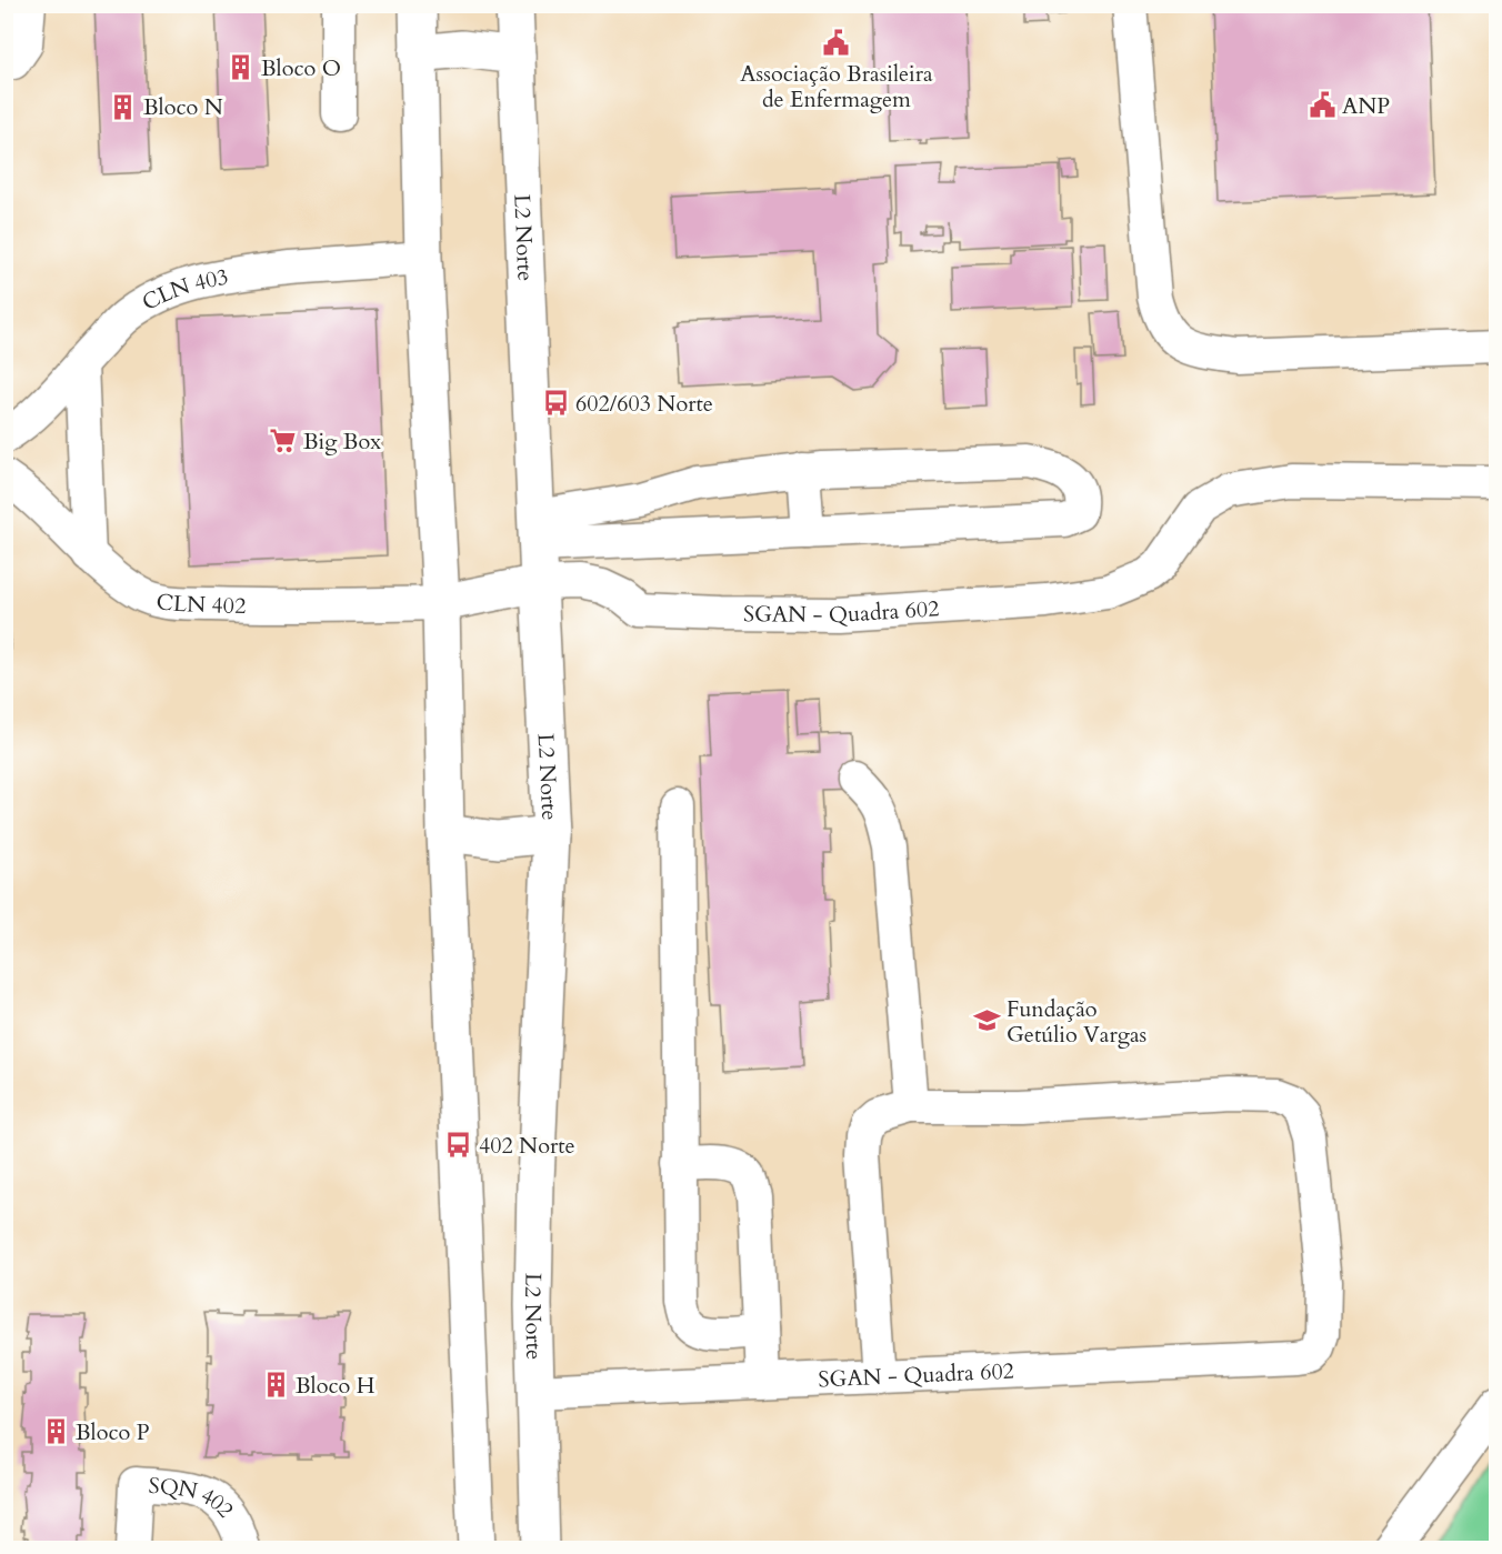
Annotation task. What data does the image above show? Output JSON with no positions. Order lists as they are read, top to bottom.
{
  "streets": {
    "main road": ["L2 Norte"],
    "street": [
      "CLN 403",
      "CLN 402",
      "SGAN - Quadra 602",
      "SQN 402"
    ]
  },
  "crossings": [
    ["L2 Norte", "SGAN - Quadra 602"]
  ],
  "places": {
    "public building": ["Associação Brasileira de Enfermagem", "ANP"],
    "building": [
      "Bloco O",
      "Bloco N",
      "Bloco H",
      "Bloco P"
    ],
    "bus stop": ["602/603 Norte", "402 Norte"],
    "supermarket": ["Big Box"],
    "school or university": ["Fundação Getúlio Vargas"]
  }
}
